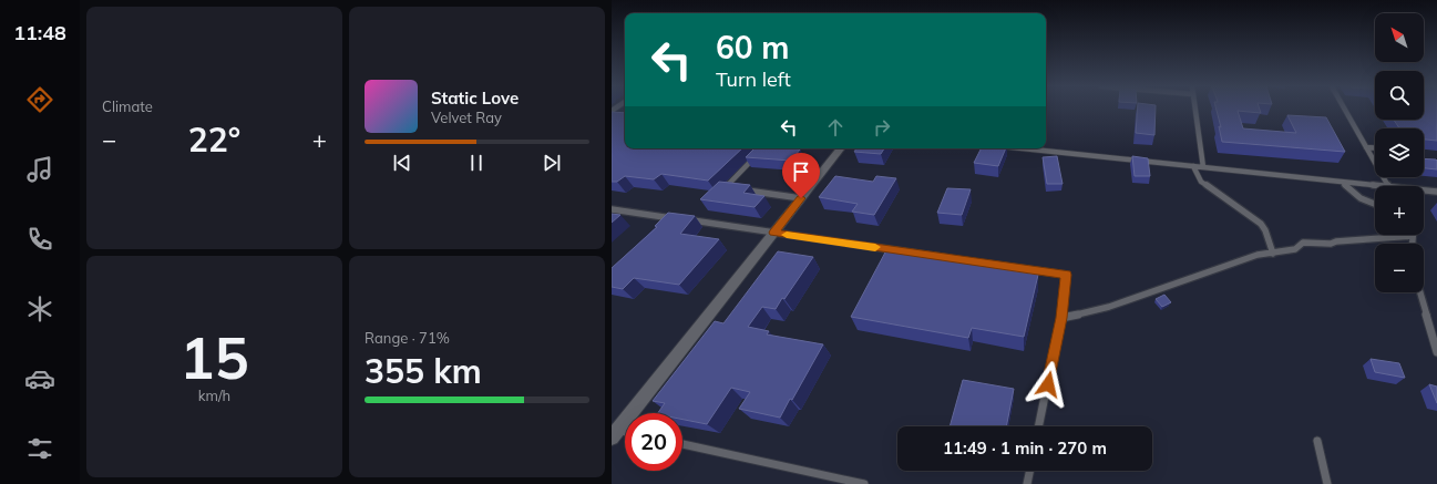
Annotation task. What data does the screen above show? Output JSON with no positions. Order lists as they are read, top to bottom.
{
  "north": "top left",
  "page": {
    "tabs": "11:48",
    "tile": [
      "Climate",
      ["15", "km/h"],
      ["Range · 71%", "355 km"]
    ],
    "map_buttons": ["+", "−"],
    "turn": ["60 m", "Turn left"],
    "song": ["Static Love", "Velvet Ray"],
    "heat": ["−", "22°", "+"],
    "limit": "20",
    "trip": "11:49 · 1 min · 270 m"
  }
}
